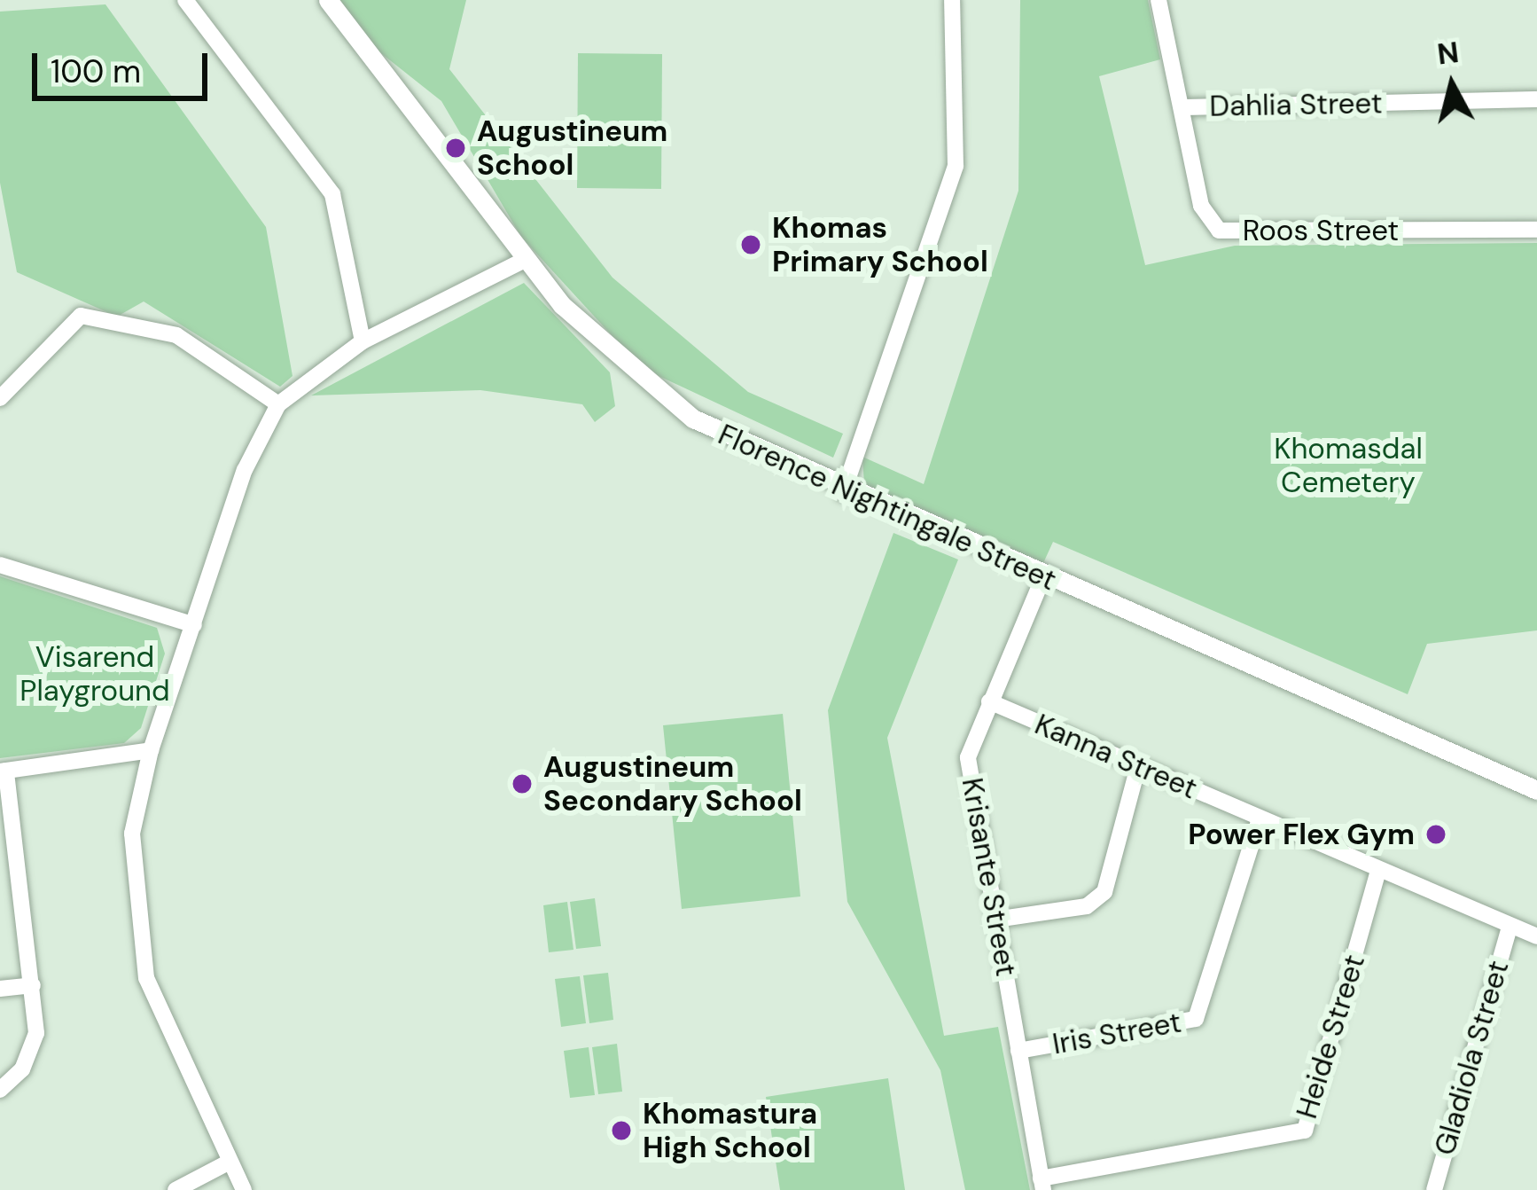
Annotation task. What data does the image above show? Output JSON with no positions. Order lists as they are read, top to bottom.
{
  "streets": {
    "main road": ["Florence Nightingale Street"],
    "street": [
      "Dahlia Street",
      "Roos Street",
      "Kanna Street",
      "Krisante Street",
      "Iris Street",
      "Heide Street",
      "Gladiola Street"
    ]
  },
  "crossings": [
    ["Dahlia Street", "Roos Street"],
    ["Florence Nightingale Street", "Krisante Street"],
    ["Kanna Street", "Krisante Street"],
    ["Kanna Street", "Iris Street"],
    ["Kanna Street", "Heide Street"],
    ["Kanna Street", "Gladiola Street"],
    ["Krisante Street", "Iris Street"],
    ["Krisante Street", "Heide Street"]
  ],
  "parks": ["Khomasdal Cemetery", "Visarend Playground"],
  "places": [
    "Augustineum School",
    "Khomas Primary School",
    "Augustineum Secondary School",
    "Power Flex Gym",
    "Khomastura High School"
  ],
  "scale_bar": "100 m",
  "north": "top"
}
